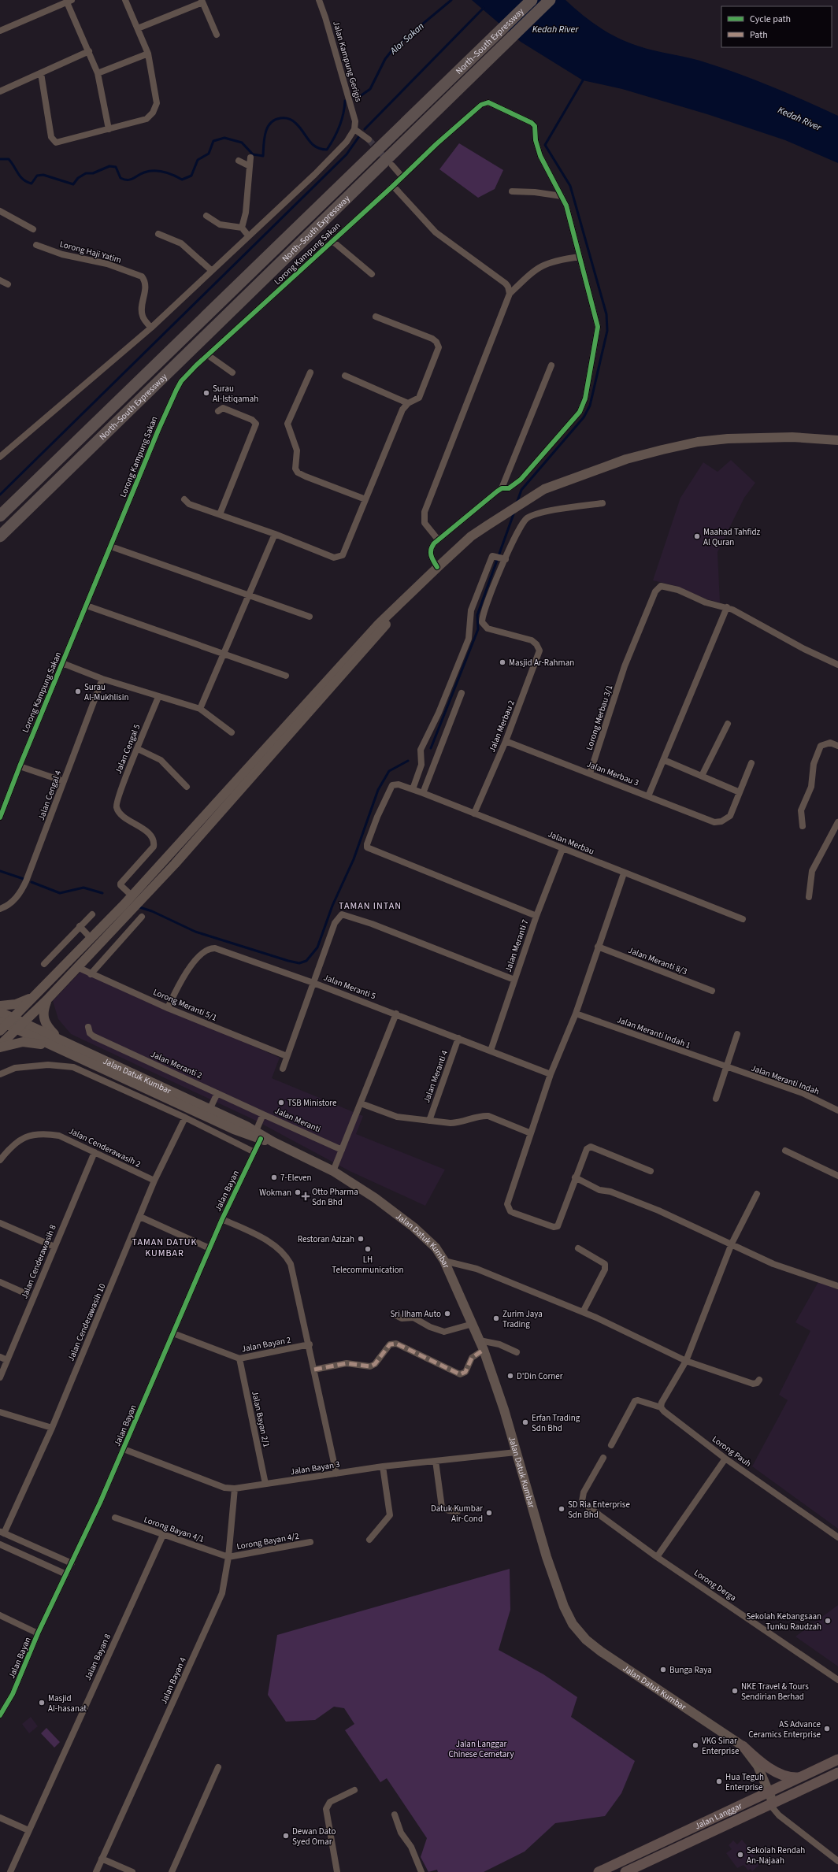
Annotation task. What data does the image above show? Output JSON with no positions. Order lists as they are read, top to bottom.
{
  "streets": {
    "highway": ["North–South Expressway"],
    "main road": ["Jalan Datuk Kumbar", "Jalan Langgar"],
    "street": [
      "Jalan Kampung Gerigis",
      "Lorong Haji Yatim",
      "Lorong Kampung Sakan",
      "Lorong Merbau 3/1",
      "Jalan Merbau 2",
      "Jalan Cengal 5",
      "Jalan Merbau 3",
      "Jalan Cengal 4",
      "Jalan Merbau",
      "Jalan Meranti 7",
      "Jalan Meranti 8/3",
      "Jalan Meranti 5",
      "Lorong Meranti 5/1",
      "Jalan Meranti Indah 1",
      "Jalan Meranti 2",
      "Jalan Meranti 4",
      "Jalan Meranti Indah",
      "Jalan Meranti",
      "Jalan Cenderawasih 2",
      "Jalan Bayan",
      "Jalan Cenderawasih 8",
      "Jalan Cenderawasih 10",
      "Jalan Bayan 2",
      "Jalan Bayan 2/1",
      "Lorong Pauh",
      "Jalan Bayan 3",
      "Lorong Bayan 4/1",
      "Lorong Bayan 4/2",
      "Lorong Derga",
      "Jalan Bayan 8",
      "Jalan Bayan 4"
    ]
  },
  "crossings": [
    ["Lorong Merbau 3/1", "Jalan Merbau 3"],
    ["Jalan Merbau 2", "Jalan Merbau 3"],
    ["Jalan Merbau 2", "Jalan Merbau"],
    ["Jalan Merbau", "Jalan Meranti 7"],
    ["Jalan Meranti 7", "Jalan Meranti 5"],
    ["Jalan Meranti 5", "Lorong Meranti 5/1"],
    ["Jalan Meranti 5", "Jalan Meranti 4"],
    ["Jalan Meranti Indah 1", "Jalan Meranti Indah"],
    ["Jalan Meranti 2", "Jalan Meranti"],
    ["Jalan Datuk Kumbar", "Jalan Meranti"],
    ["Jalan Datuk Kumbar", "Jalan Bayan"],
    ["Jalan Datuk Kumbar", "Jalan Bayan 3"],
    ["Jalan Datuk Kumbar", "Jalan Langgar"],
    ["Jalan Meranti", "Jalan Bayan"],
    ["Jalan Cenderawasih 2", "Jalan Cenderawasih 8"],
    ["Jalan Cenderawasih 2", "Jalan Cenderawasih 10"],
    ["Jalan Bayan", "Jalan Bayan 2"],
    ["Jalan Bayan", "Jalan Bayan 3"],
    ["Jalan Bayan 2", "Jalan Bayan 2/1"],
    ["Jalan Bayan 2/1", "Jalan Bayan 3"],
    ["Jalan Bayan 3", "Jalan Bayan 4"],
    ["Lorong Bayan 4/1", "Lorong Bayan 4/2"],
    ["Lorong Bayan 4/1", "Jalan Bayan 8"],
    ["Lorong Bayan 4/1", "Jalan Bayan 4"],
    ["Lorong Bayan 4/2", "Jalan Bayan 4"]
  ],
  "districts": ["TAMAN INTAN", "TAMAN DATUK KUMBAR"],
  "water": ["Kedah River", "Alor Sakan"],
  "parks": ["Jalan Langgar Chinese Cemetary"],
  "places": {
    "other": [
      "Surau Al-Istiqamah",
      "Maahad Tahfidz Al Quran",
      "Masjid Ar-Rahman",
      "Surau Al-Mukhlisin",
      "TSB Ministore",
      "7-Eleven",
      "Wokman",
      "Restoran Azizah",
      "LH Telecommunication",
      "Sri Ilham Auto",
      "Zurim Jaya Trading",
      "D'Din Corner",
      "Erfan Trading Sdn Bhd",
      "SD Ria Enterprise Sdn Bhd",
      "Datuk Kumbar Air-Cond",
      "Sekolah Kebangsaan Tunku Raudzah",
      "Bunga Raya",
      "NKE Travel & Tours Sendirian Berhad",
      "Masjid Al-hasanat",
      "AS Advance Ceramics Enterprise",
      "VKG Sinar Enterprise",
      "Hua Teguh Enterprise",
      "Dewan Dato Syed Omar",
      "Sekolah Rendah An-Najaah"
    ],
    "health": ["Otto Pharma Sdn Bhd"]
  },
  "legend": ["Cycle path", "Path"]
}
